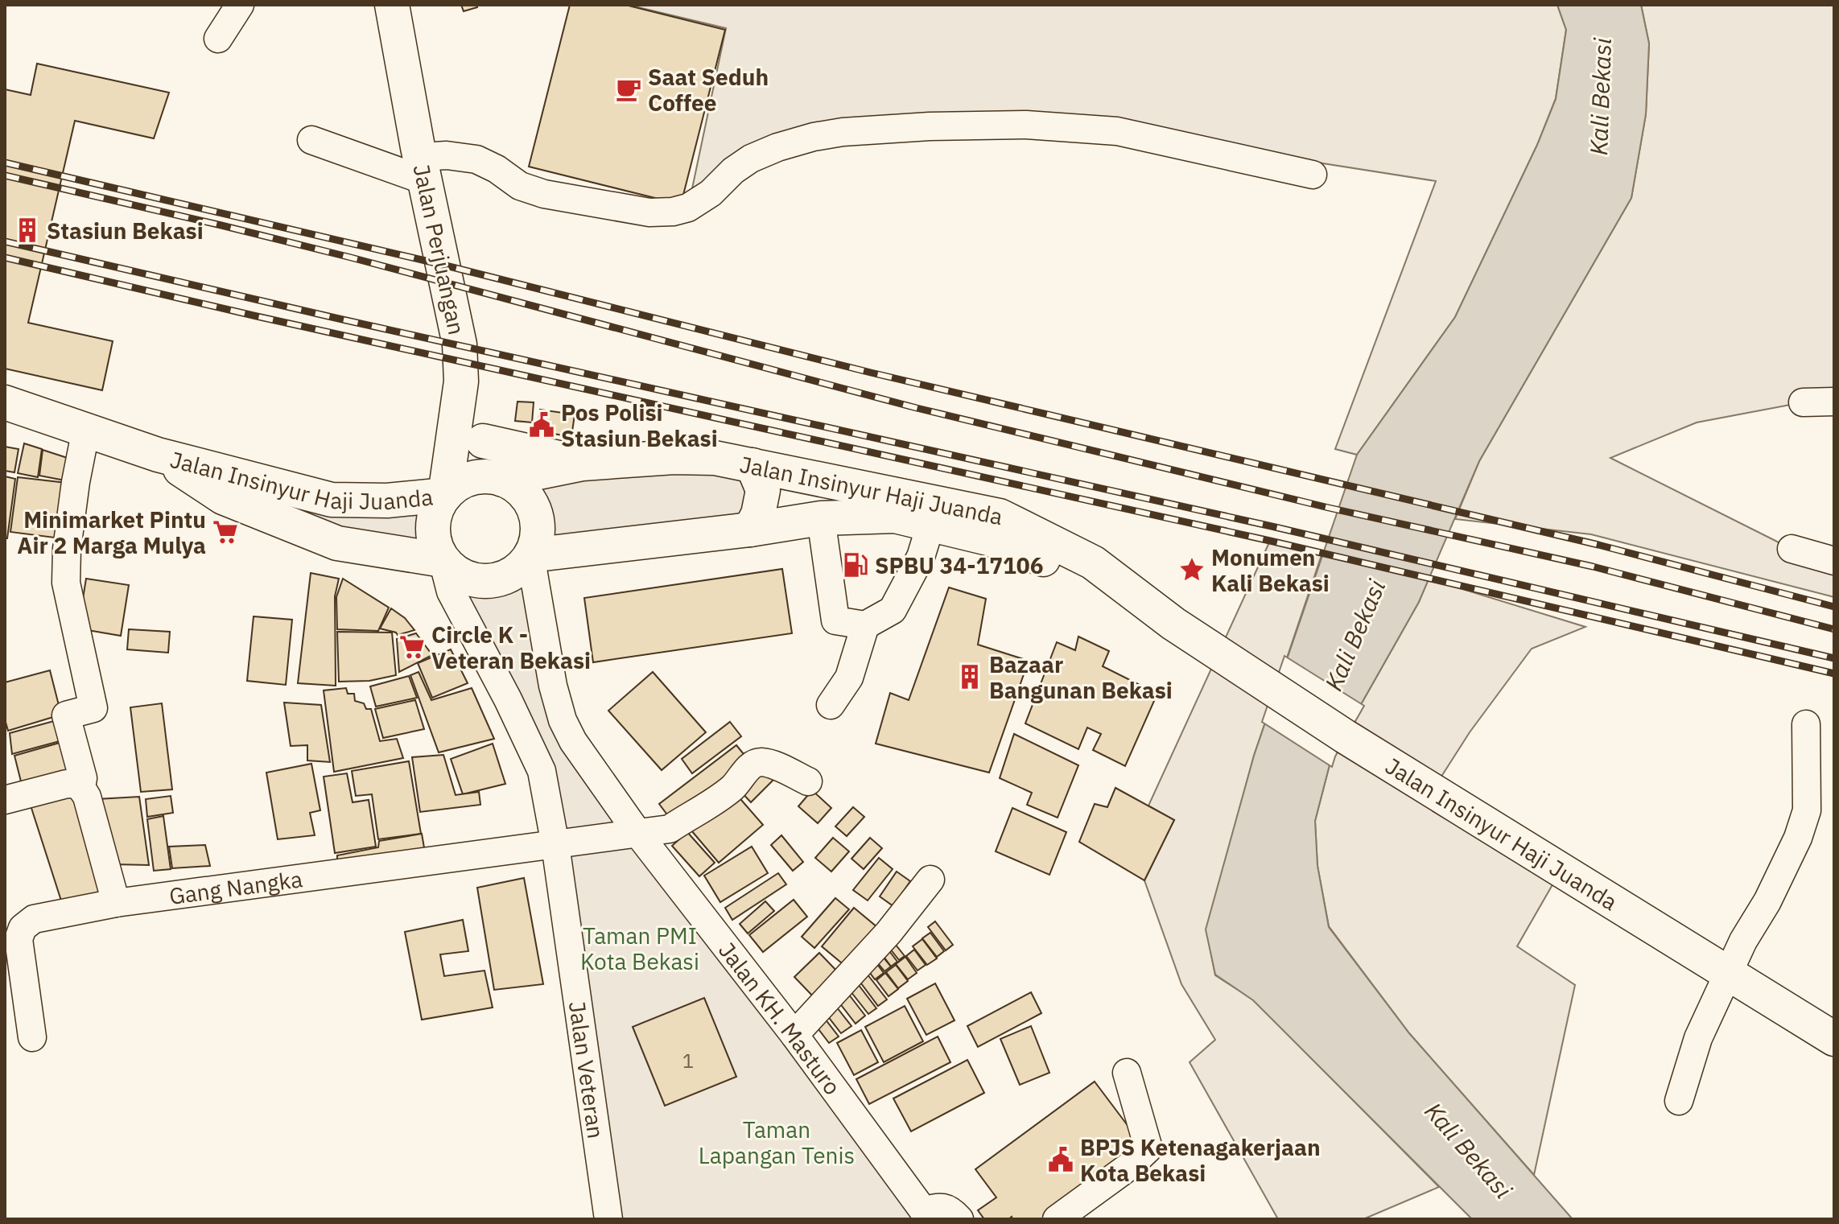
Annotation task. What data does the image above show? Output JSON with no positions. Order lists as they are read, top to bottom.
{
  "streets": {
    "main road": ["Jalan Perjuangan", "Jalan Insinyur Haji Juanda"],
    "street": ["Gang Nangka", "Jalan KH. Masturo", "Jalan Veteran"]
  },
  "crossings": [
    ["Jalan Perjuangan", "Jalan Insinyur Haji Juanda"],
    ["Jalan Perjuangan", "Jalan KH. Masturo"],
    ["Jalan Perjuangan", "Jalan Veteran"],
    ["Jalan Insinyur Haji Juanda", "Jalan KH. Masturo"],
    ["Jalan Insinyur Haji Juanda", "Jalan Veteran"],
    ["Gang Nangka", "Jalan Veteran"],
    ["Jalan KH. Masturo", "Jalan Veteran"]
  ],
  "water": ["Kali Bekasi"],
  "parks": ["Taman PMI Kota Bekasi", "Taman Lapangan Tenis"],
  "places": {
    "cafe": ["Saat Seduh Coffee"],
    "building": ["Stasiun Bekasi", "Bazaar Bangunan Bekasi"],
    "public building": ["Pos Polisi Stasiun Bekasi", "BPJS Ketenagakerjaan Kota Bekasi"],
    "supermarket": ["Minimarket Pintu Air 2 Marga Mulya", "Circle K - Veteran Bekasi"],
    "fuel station": ["SPBU 34-17106"],
    "place": ["Monumen Kali Bekasi"]
  },
  "house_numbers": ["1"]
}
